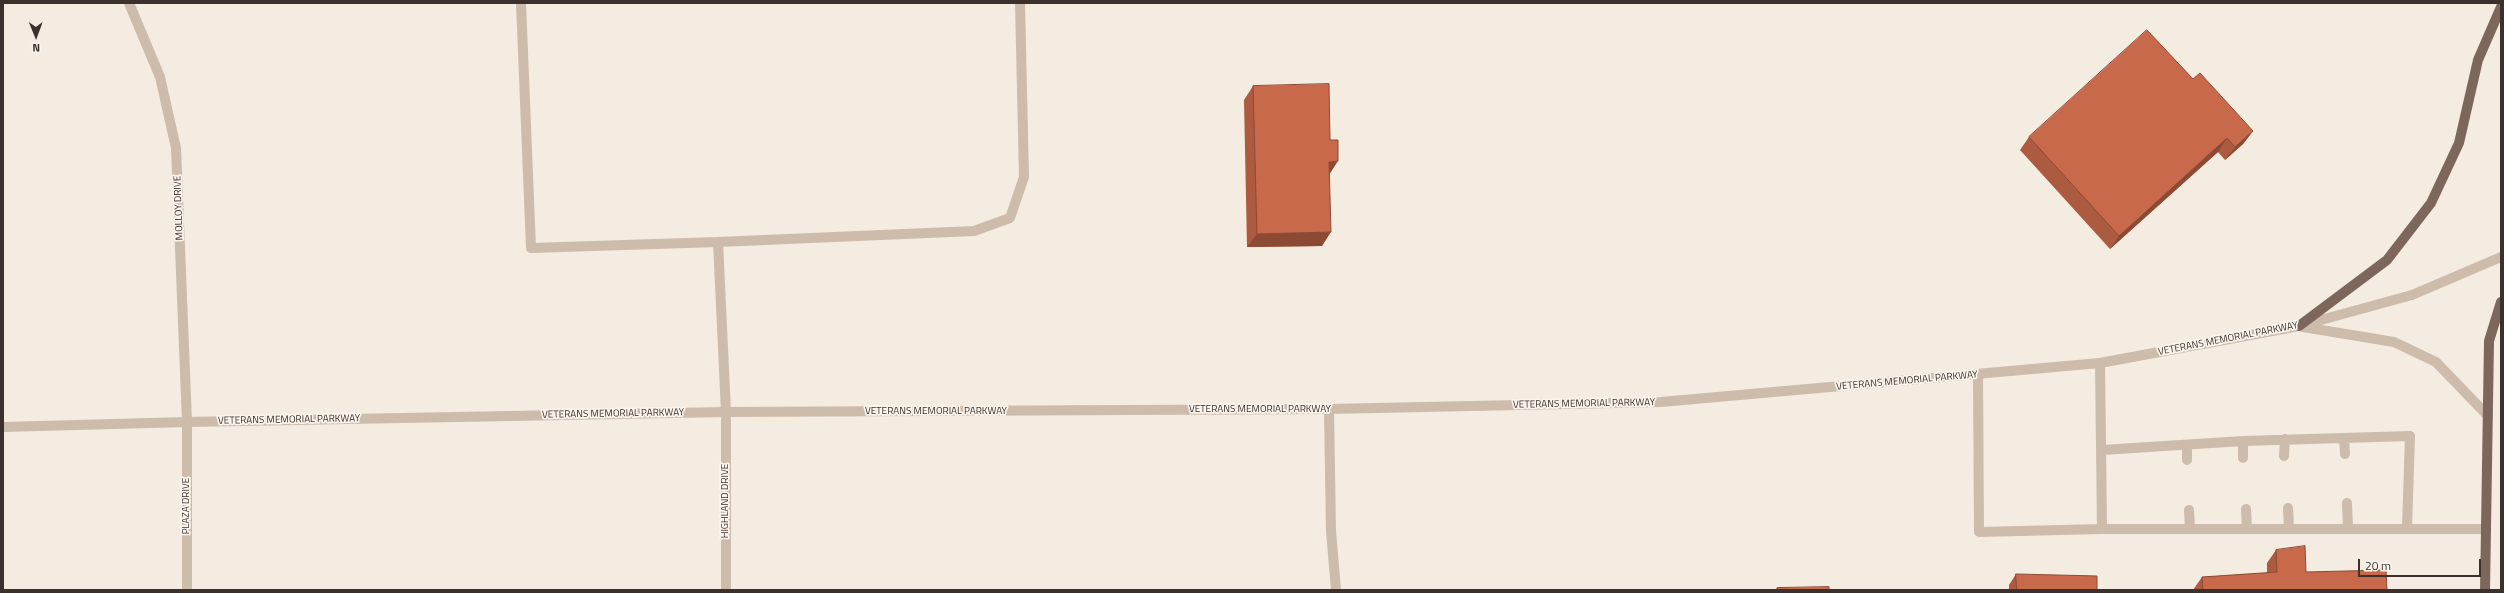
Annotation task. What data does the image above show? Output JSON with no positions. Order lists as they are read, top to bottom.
{
  "streets": {
    "street": [
      "MOLLOY DRIVE",
      "VETERANS MEMORIAL PARKWAY",
      "HIGHLAND DRIVE",
      "PLAZA DRIVE"
    ]
  },
  "crossings": [
    ["MOLLOY DRIVE", "VETERANS MEMORIAL PARKWAY"],
    ["MOLLOY DRIVE", "PLAZA DRIVE"],
    ["VETERANS MEMORIAL PARKWAY", "HIGHLAND DRIVE"],
    ["VETERANS MEMORIAL PARKWAY", "PLAZA DRIVE"]
  ],
  "scale_bar": "20 m",
  "north": "bottom"
}
